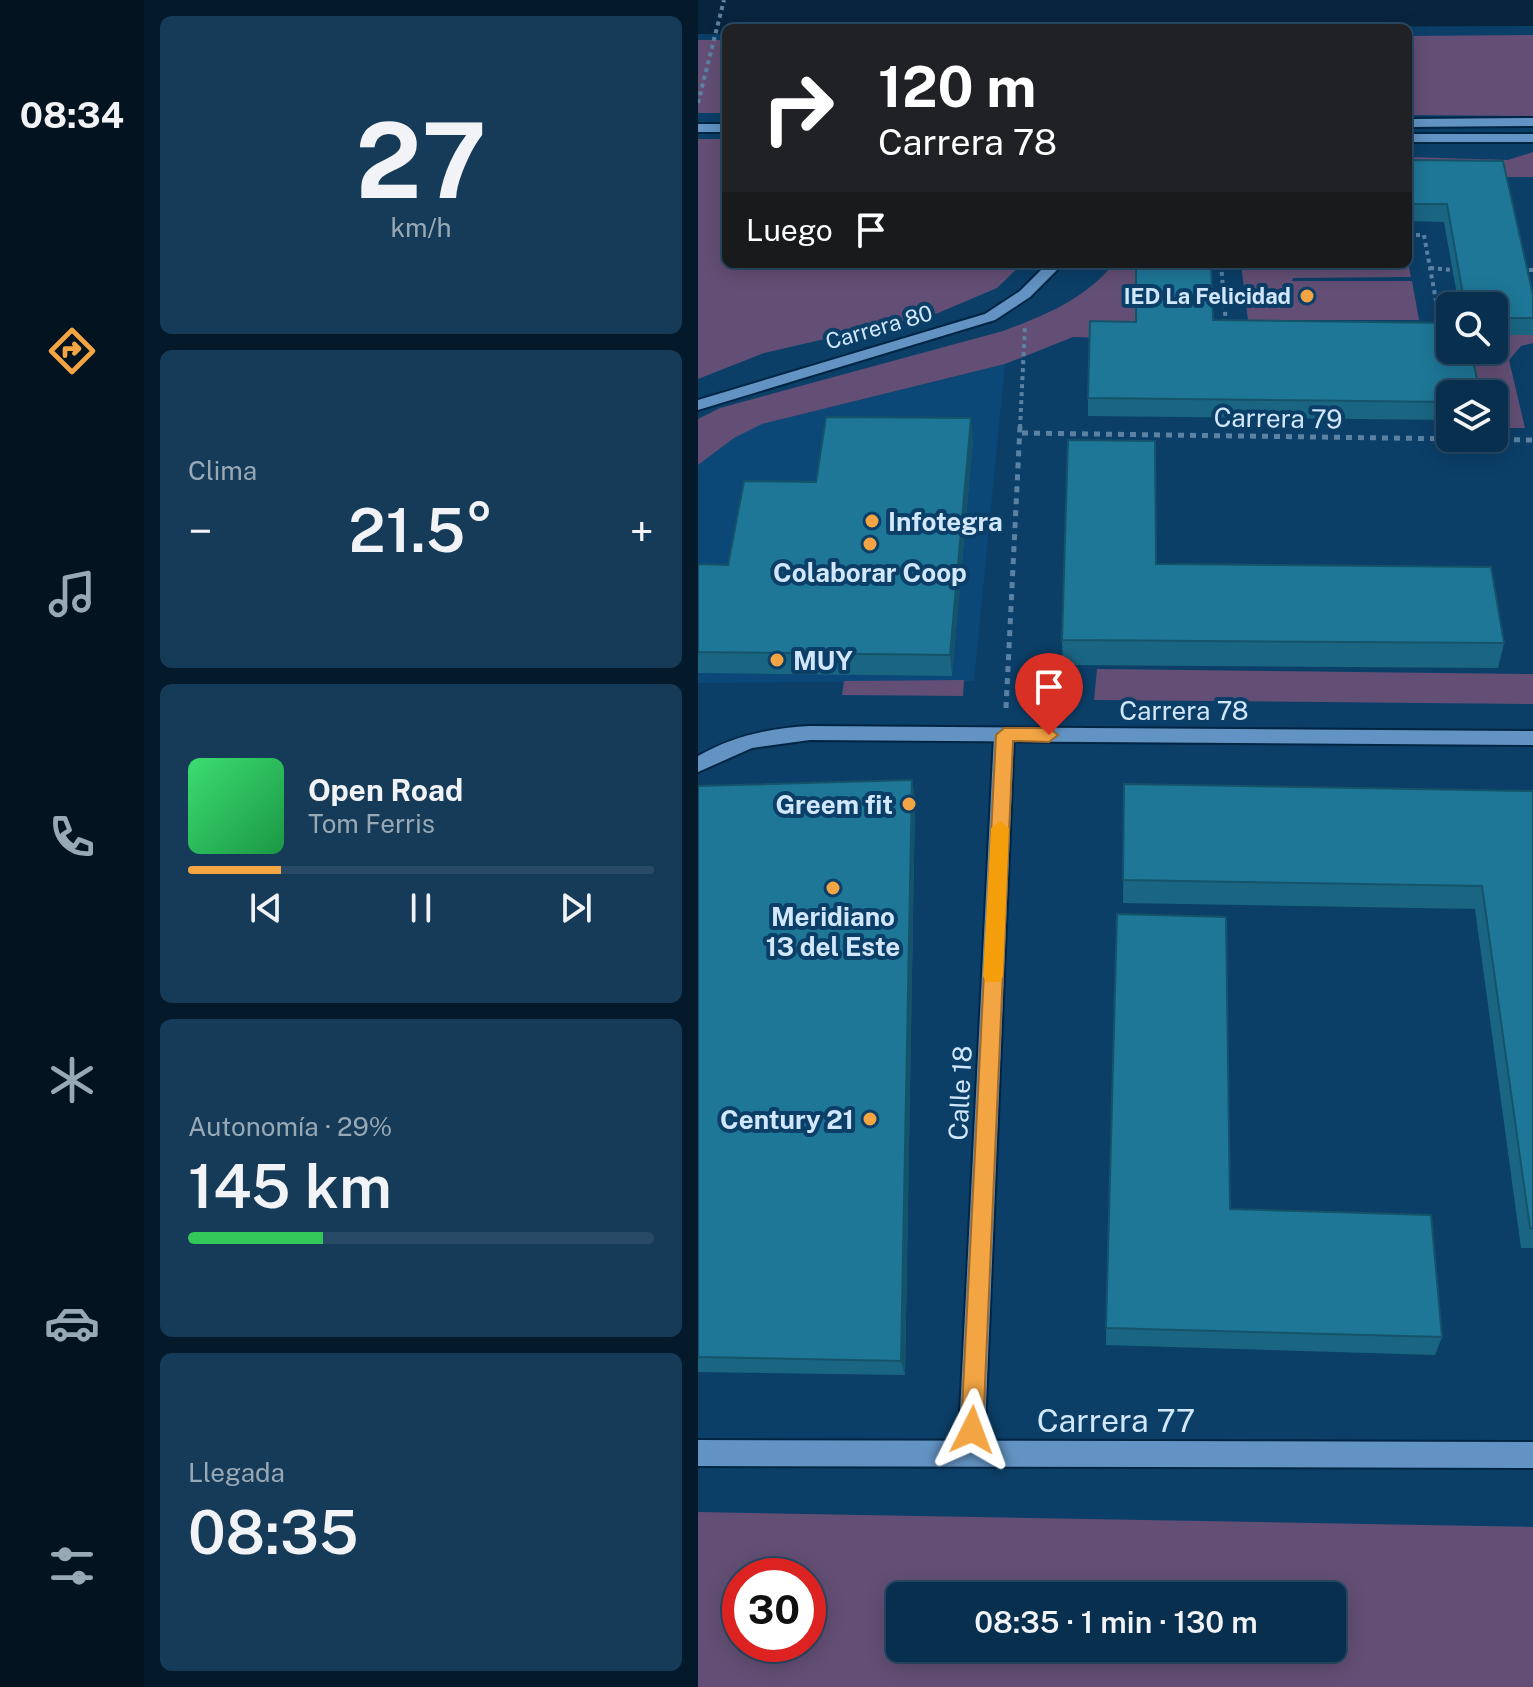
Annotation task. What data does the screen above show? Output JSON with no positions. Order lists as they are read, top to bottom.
{
  "streets": {
    "street": [
      "Carrera 80",
      "Carrera 78",
      "Calle 18",
      "Carrera 77"
    ],
    "path": ["Carrera 79"]
  },
  "crossings": [
    ["Carrera 78", "Calle 18"],
    ["Calle 18", "Carrera 77"]
  ],
  "places": [
    "IED La Felicidad",
    "Infotegra",
    "Colaborar Coop",
    "MUY",
    "Greem fit",
    "Meridiano 13 del Este",
    "Century 21"
  ],
  "page": {
    "tabs": "08:34",
    "tile": [
      ["27", "km/h"],
      "Clima",
      ["Autonomía · 29%", "145 km"],
      ["Llegada", "08:35"]
    ],
    "turn": ["120 m", "Carrera 78"],
    "then": "Luego",
    "heat": ["−", "21.5°", "+"],
    "song": ["Open Road", "Tom Ferris"],
    "limit": "30",
    "trip": "08:35 · 1 min · 130 m"
  }
}
